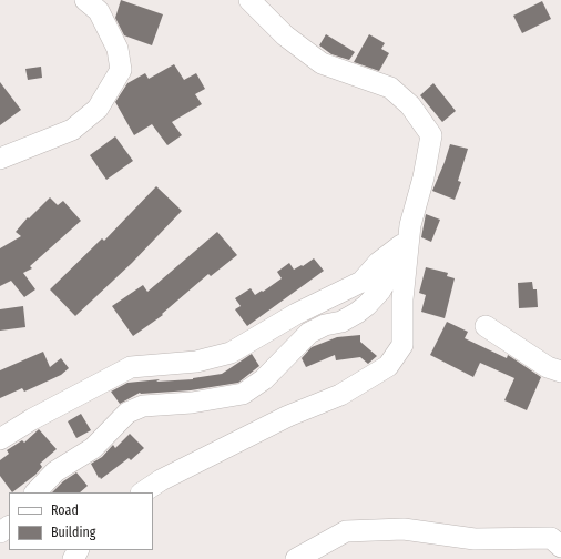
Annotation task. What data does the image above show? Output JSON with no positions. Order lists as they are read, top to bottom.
{
  "legend": ["Road", "Building"]
}
